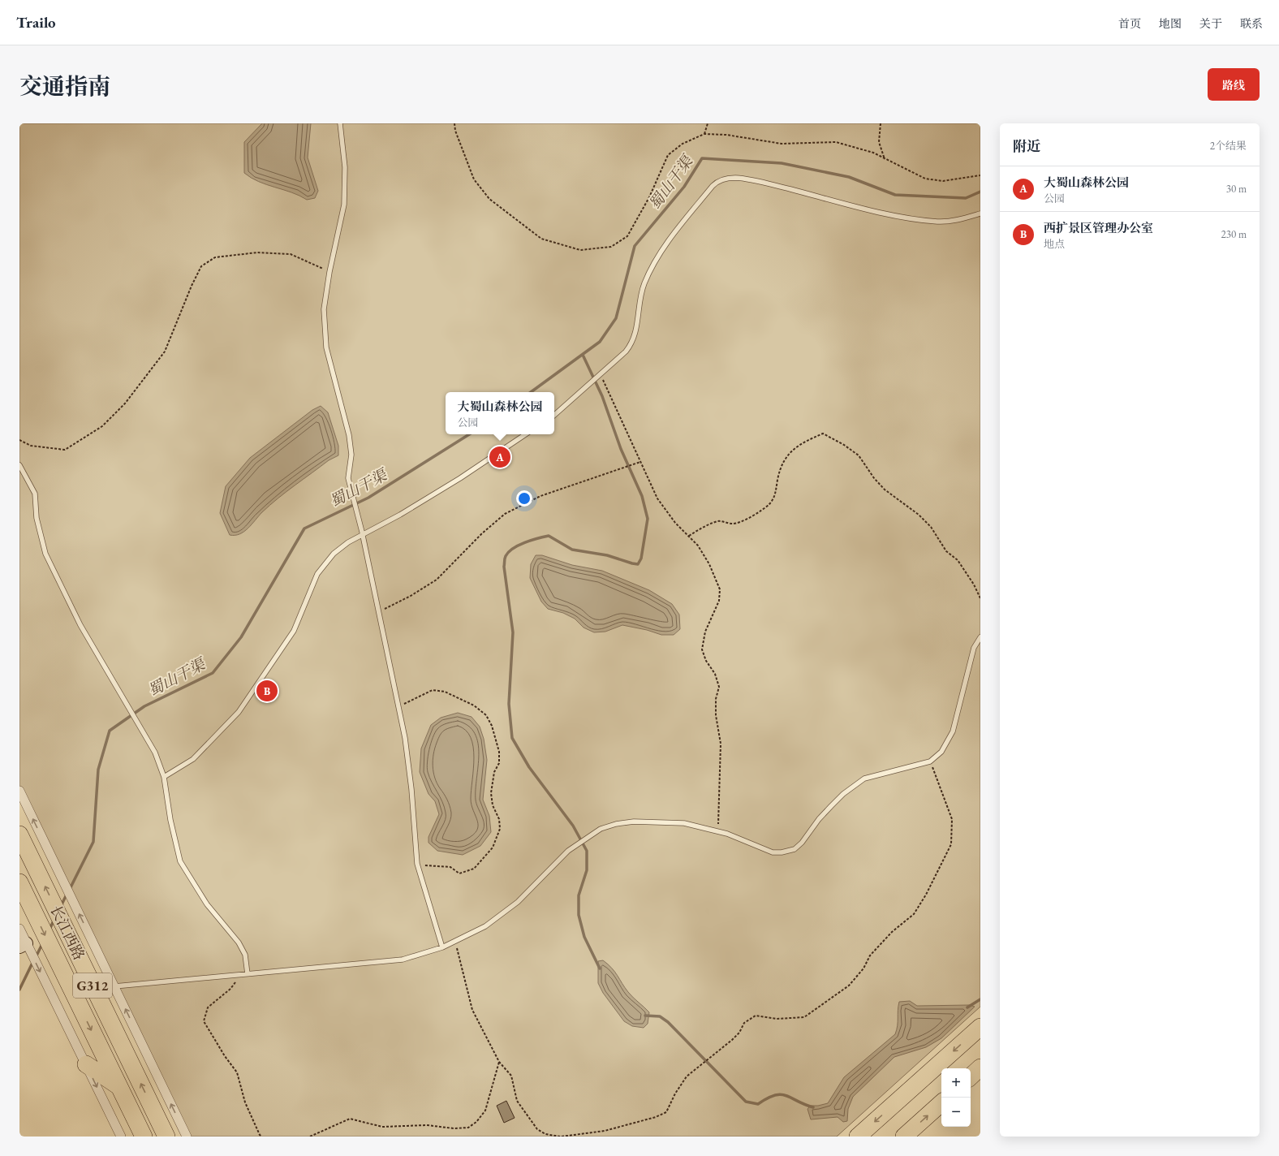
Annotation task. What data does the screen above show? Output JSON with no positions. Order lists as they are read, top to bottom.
{
  "streets": {
    "highway": ["长江西路", "G312"]
  },
  "water": ["蜀山干渠"],
  "page": {
    "header": "Trailo",
    "nav": [
      "首页",
      "地图",
      "关于",
      "联系"
    ],
    "title": "交通指南",
    "buttons": "路线",
    "heading": ["附近", "2个结果"],
    "list": [
      {
        "mark": "A",
        "name": "大蜀山森林公园",
        "note": "公园",
        "value": "30 m"
      },
      {
        "mark": "B",
        "name": "西扩景区管理办公室",
        "note": "地点",
        "value": "230 m"
      }
    ],
    "popup": ["大蜀山森林公园", "公园"],
    "pins": ["A", "B"],
    "map_buttons": ["+", "−"]
  }
}
